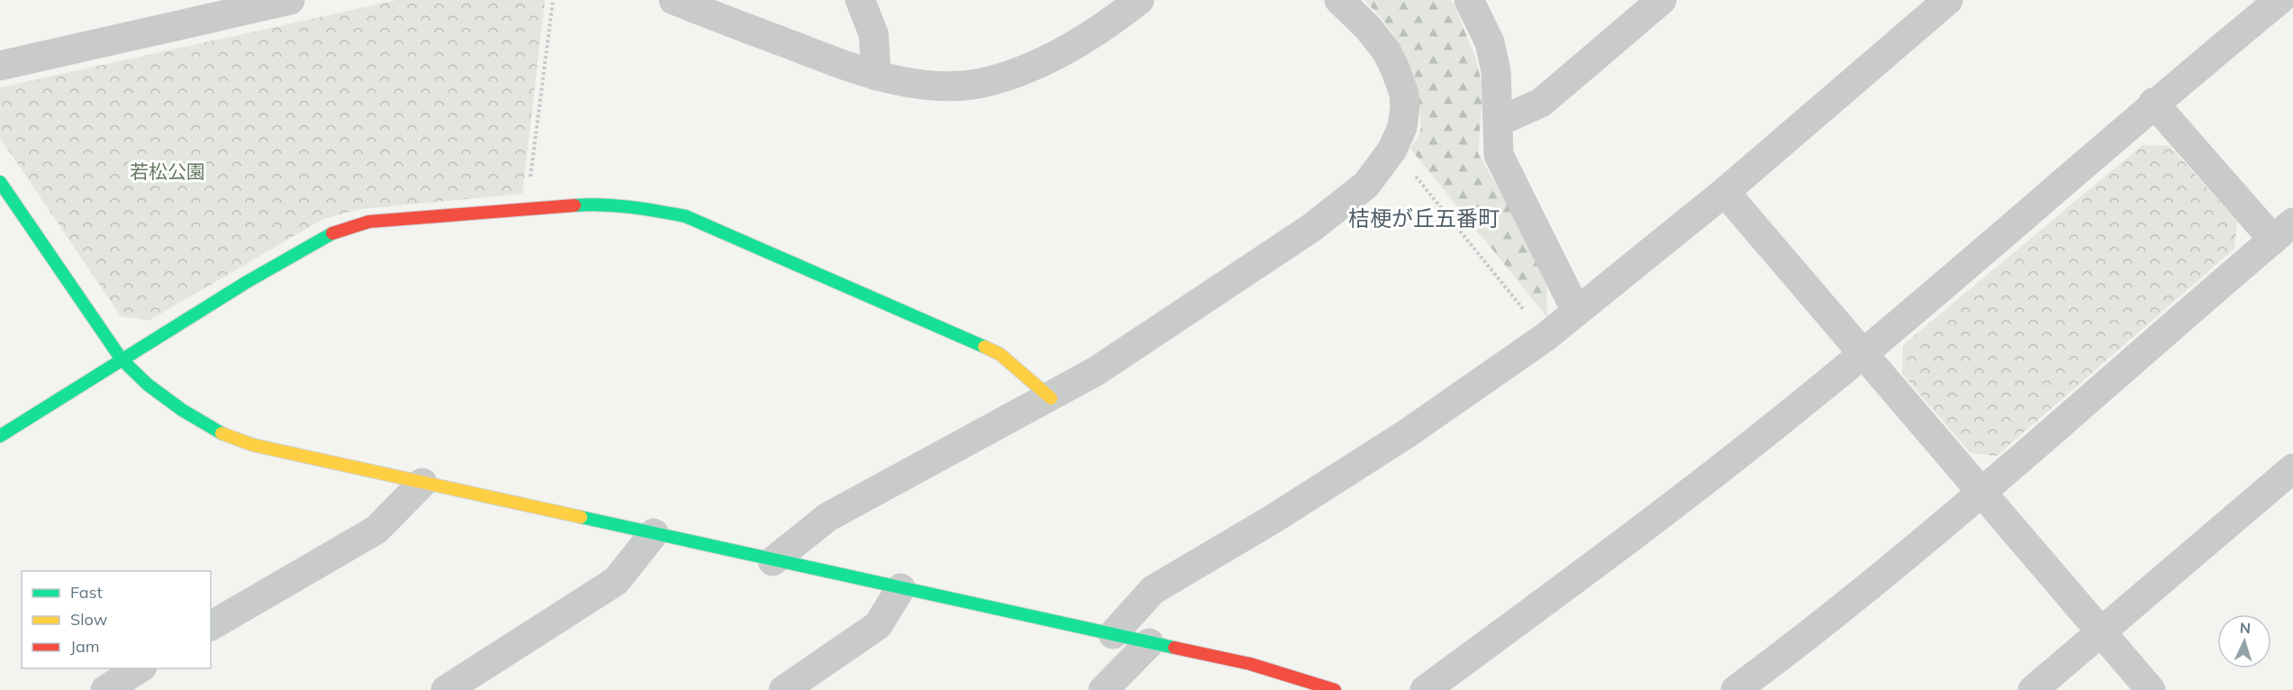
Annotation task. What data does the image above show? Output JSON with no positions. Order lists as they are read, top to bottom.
{
  "districts": ["桔梗が丘五番町"],
  "parks": ["若松公園"],
  "legend": ["Fast", "Slow", "Jam"],
  "north": "top"
}
